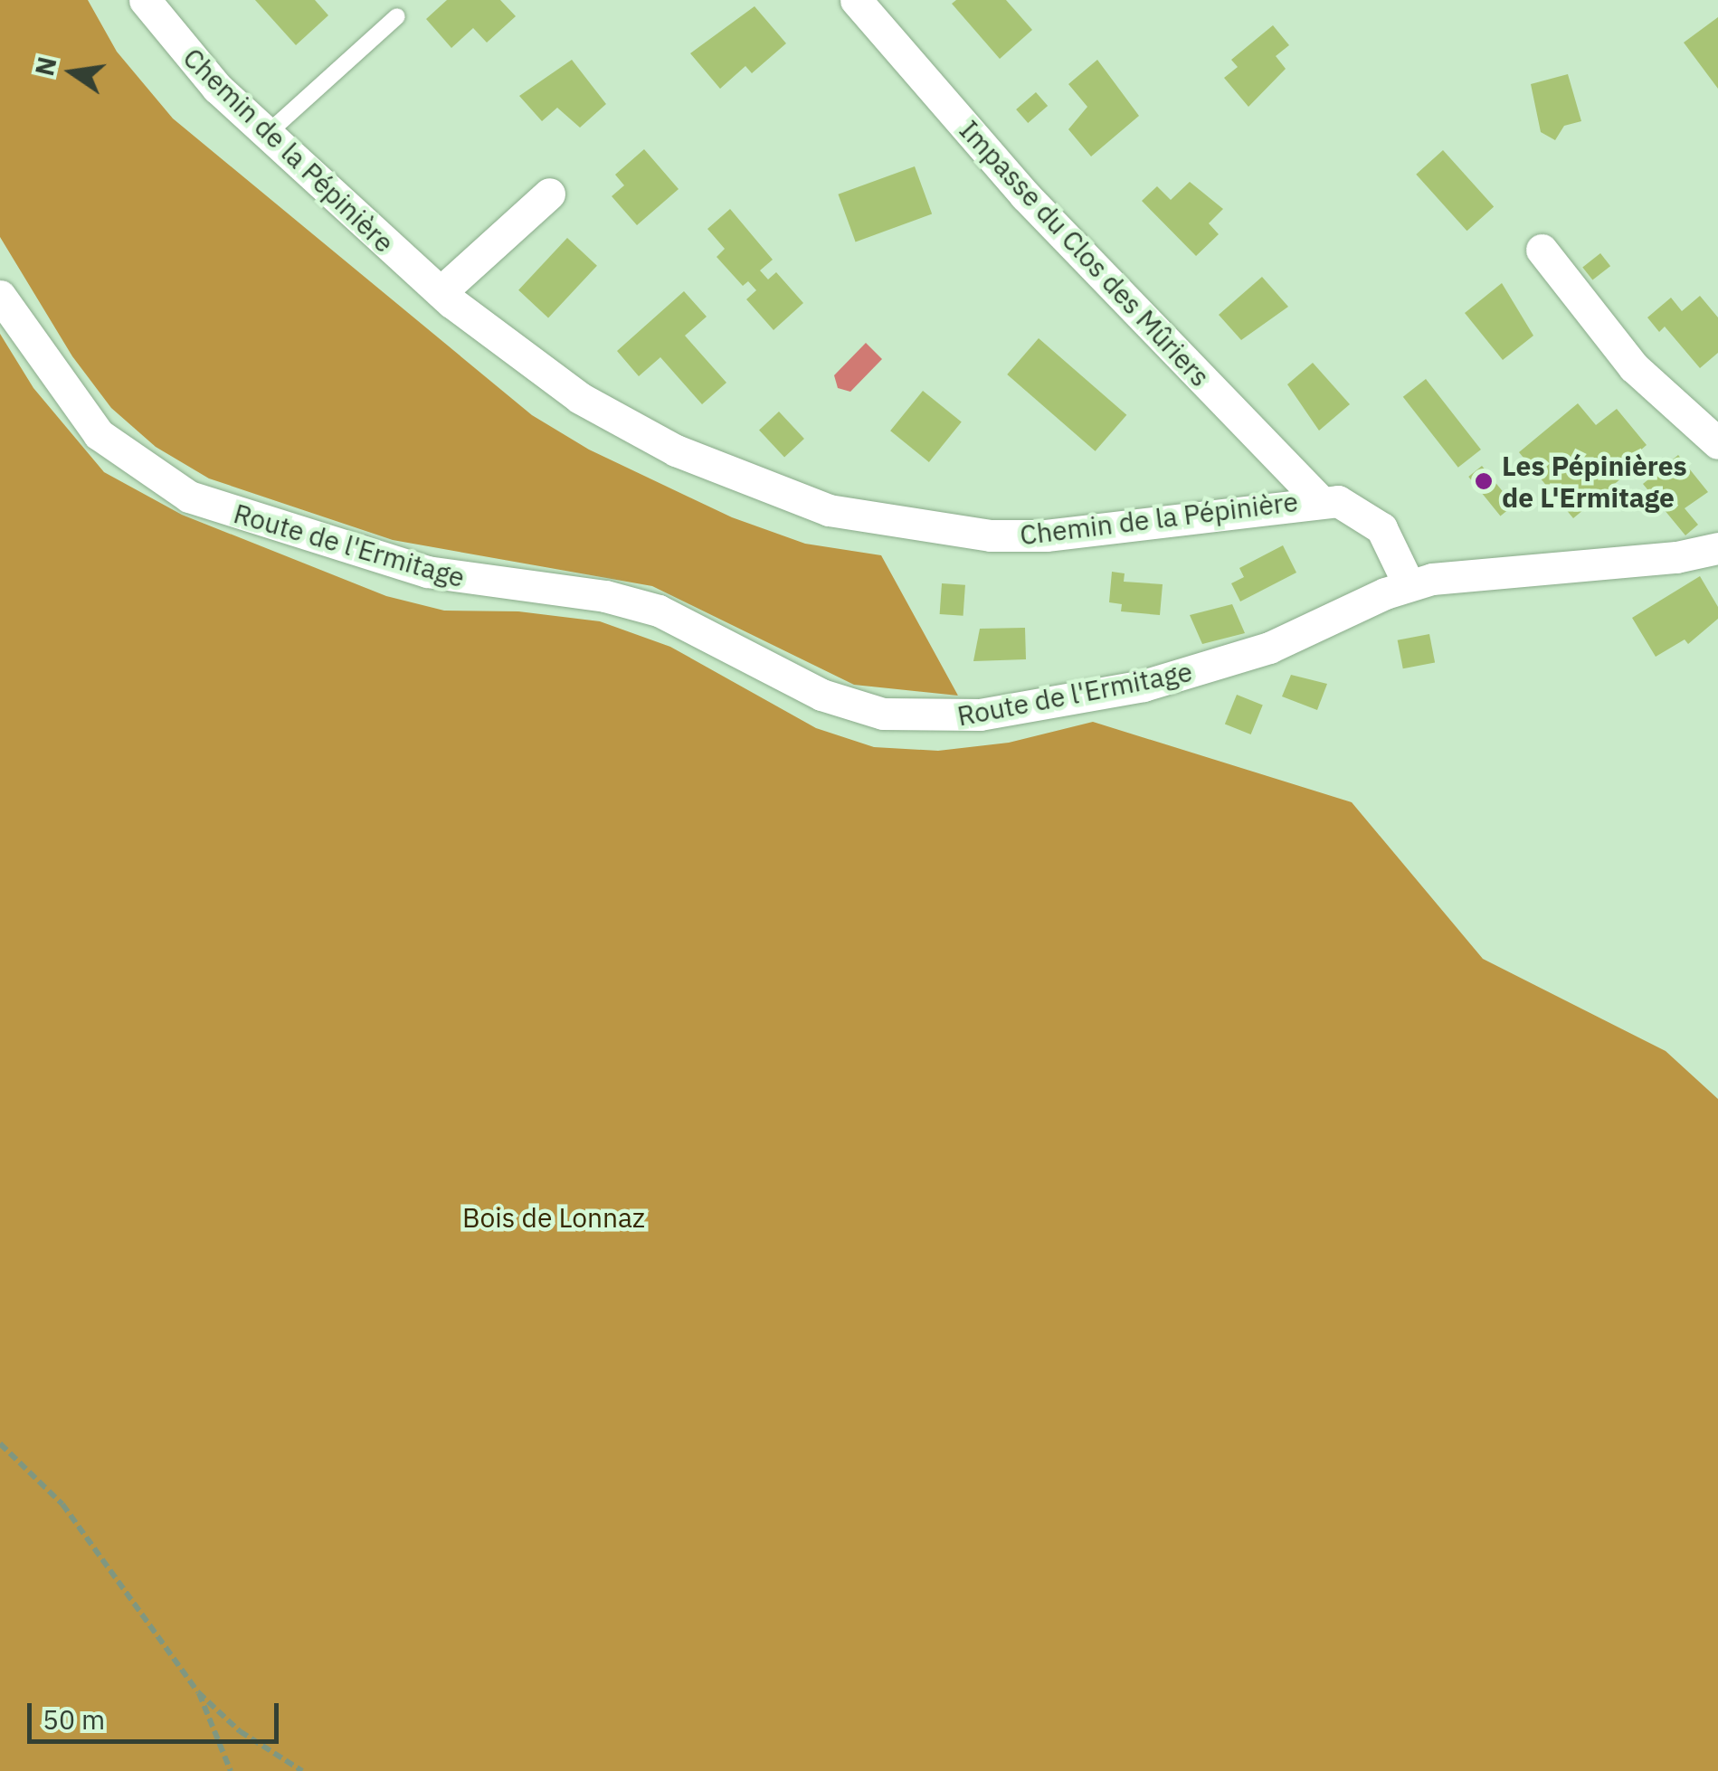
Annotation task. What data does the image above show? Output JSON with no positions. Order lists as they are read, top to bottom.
{
  "streets": {
    "street": ["Chemin de la Pépinière", "Impasse du Clos des Mûriers", "Route de l'Ermitage"]
  },
  "crossings": [
    ["Chemin de la Pépinière", "Impasse du Clos des Mûriers"],
    ["Chemin de la Pépinière", "Route de l'Ermitage"]
  ],
  "parks": ["Bois de Lonnaz"],
  "places": ["Les Pépinières de L'Ermitage"],
  "scale_bar": "50 m",
  "north": "left"
}
